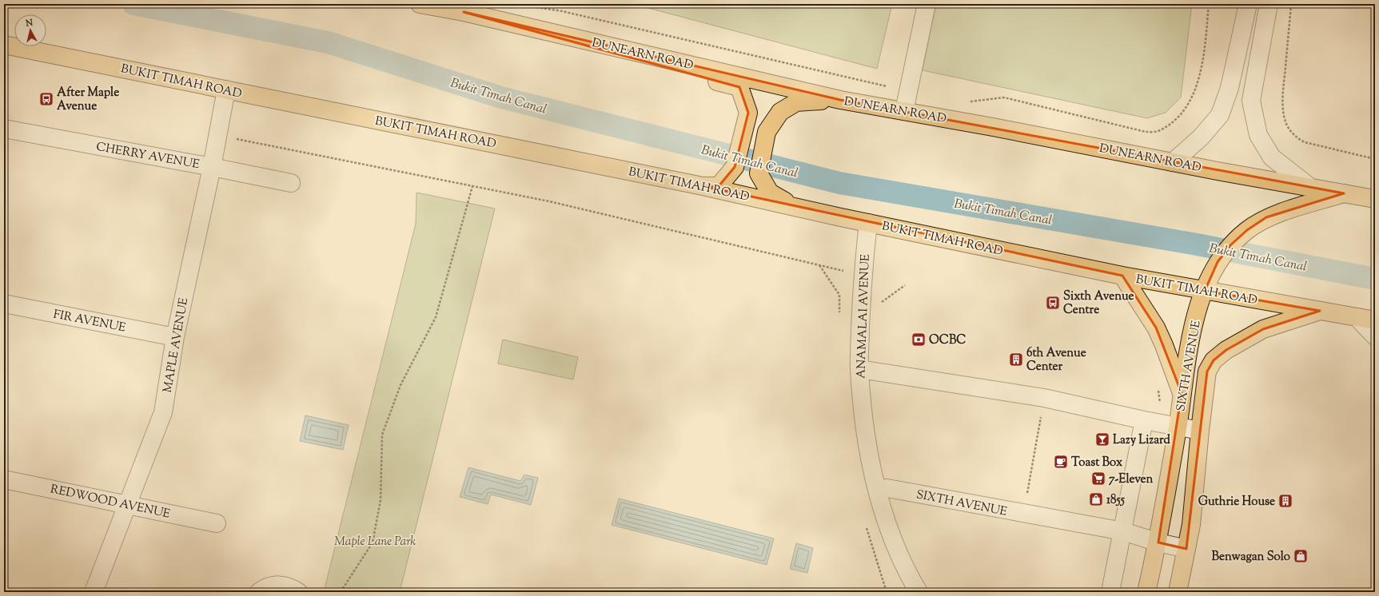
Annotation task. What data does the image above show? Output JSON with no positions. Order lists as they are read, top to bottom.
{
  "streets": {
    "main road": ["DUNEARN ROAD", "BUKIT TIMAH ROAD", "SIXTH AVENUE"],
    "street": [
      "CHERRY AVENUE",
      "ANAMALAI AVENUE",
      "FIR AVENUE",
      "MAPLE AVENUE",
      "REDWOOD AVENUE"
    ]
  },
  "crossings": [
    ["DUNEARN ROAD", "SIXTH AVENUE"],
    ["BUKIT TIMAH ROAD", "ANAMALAI AVENUE"],
    ["BUKIT TIMAH ROAD", "MAPLE AVENUE"],
    ["BUKIT TIMAH ROAD", "SIXTH AVENUE"],
    ["CHERRY AVENUE", "MAPLE AVENUE"],
    ["ANAMALAI AVENUE", "SIXTH AVENUE"],
    ["FIR AVENUE", "MAPLE AVENUE"],
    ["MAPLE AVENUE", "REDWOOD AVENUE"]
  ],
  "water": ["Bukit Timah Canal"],
  "parks": ["Maple Lane Park"],
  "places": {
    "bus stop": ["After Maple Avenue", "Sixth Avenue Centre"],
    "bank": ["OCBC"],
    "building": ["6th Avenue Center", "Guthrie House"],
    "bar": ["Lazy Lizard"],
    "cafe": ["Toast Box"],
    "supermarket": ["7-Eleven"],
    "shop": ["1855", "Benwagan Solo"]
  },
  "north": "top"
}
